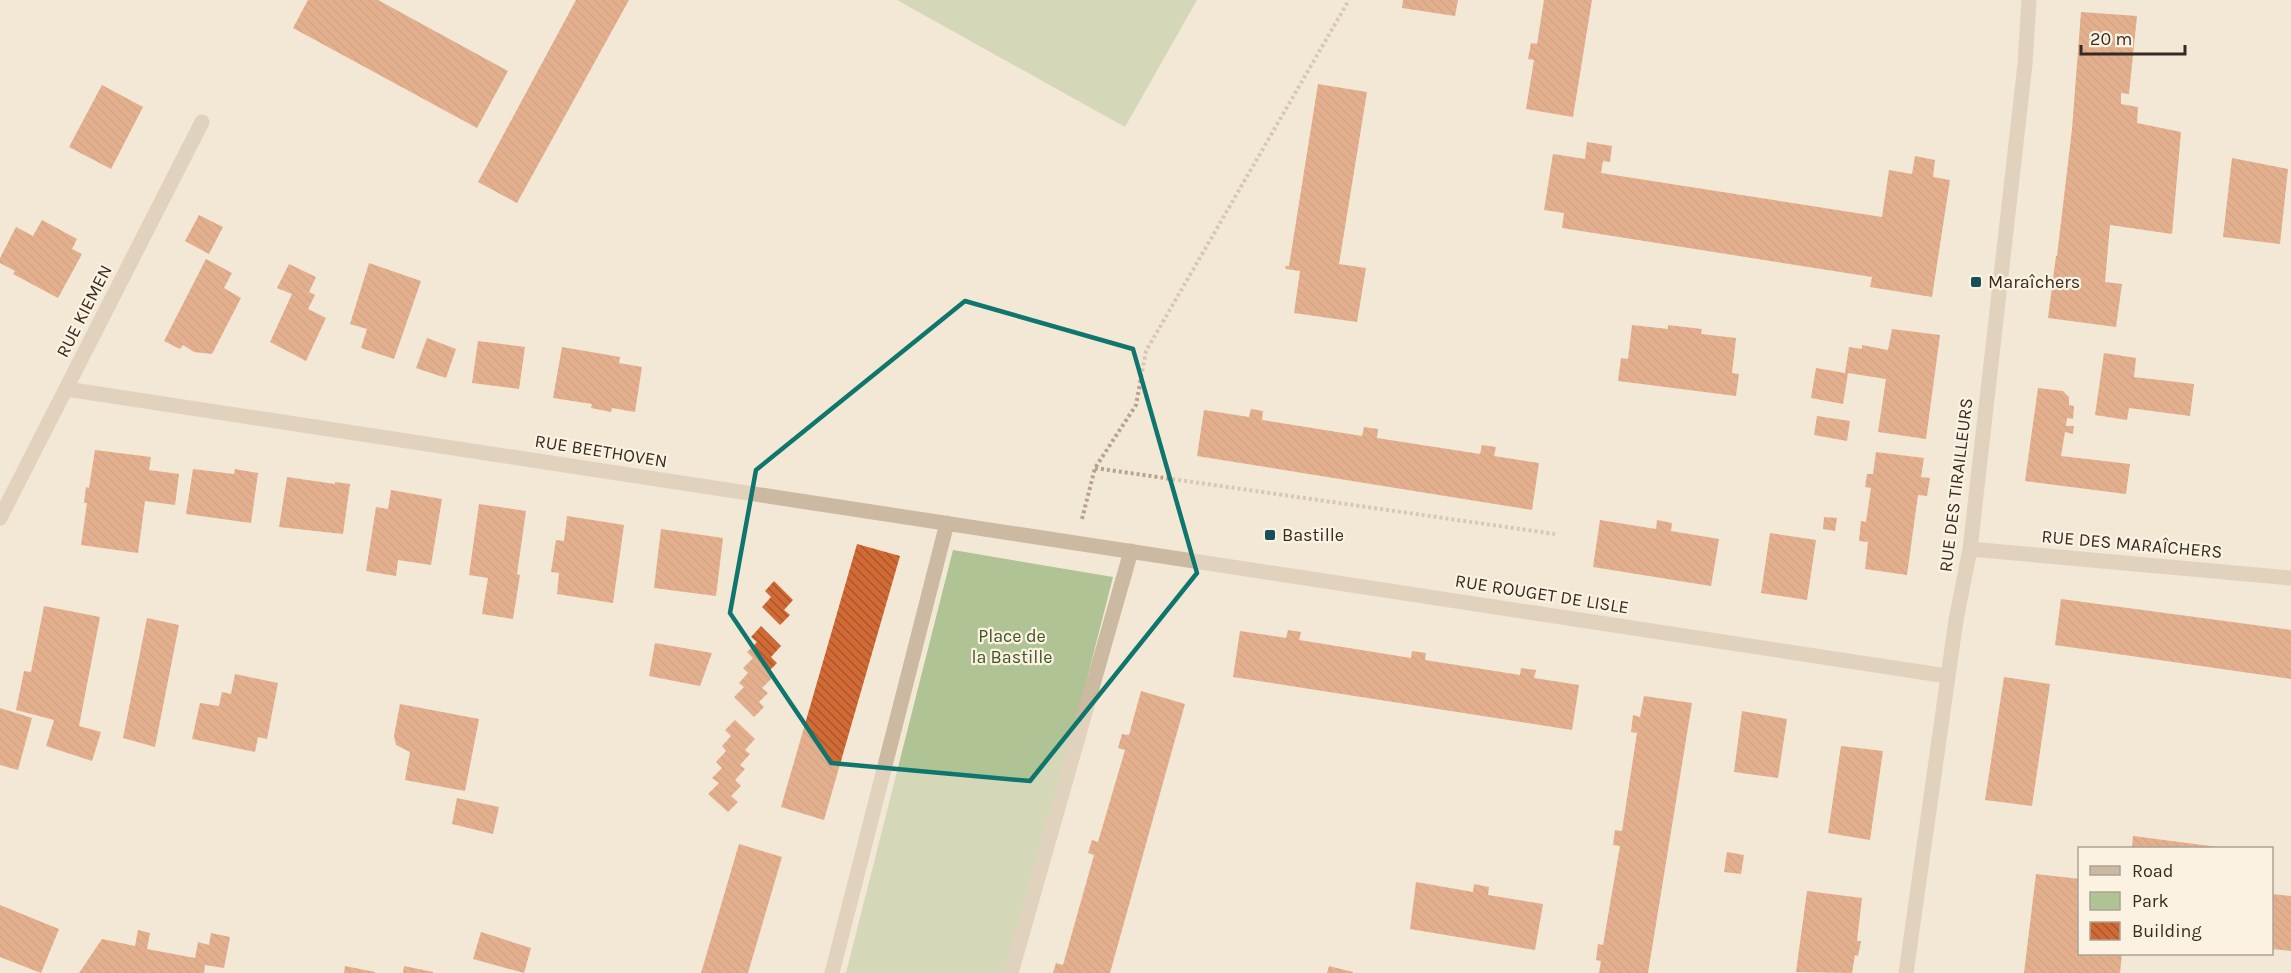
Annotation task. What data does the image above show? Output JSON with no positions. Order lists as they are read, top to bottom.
{
  "streets": {
    "street": [
      "RUE KIEMEN",
      "RUE BEETHOVEN",
      "RUE DES TIRAILLEURS",
      "RUE DES MARAÎCHERS",
      "RUE ROUGET DE LISLE"
    ]
  },
  "crossings": [
    ["RUE KIEMEN", "RUE BEETHOVEN"],
    ["RUE BEETHOVEN", "RUE ROUGET DE LISLE"],
    ["RUE DES TIRAILLEURS", "RUE DES MARAÎCHERS"],
    ["RUE DES TIRAILLEURS", "RUE ROUGET DE LISLE"]
  ],
  "parks": ["Place de la Bastille"],
  "places": {
    "transit": ["Maraîchers", "Bastille"]
  },
  "legend": ["Road", "Park", "Building"],
  "scale_bar": "20 m"
}
